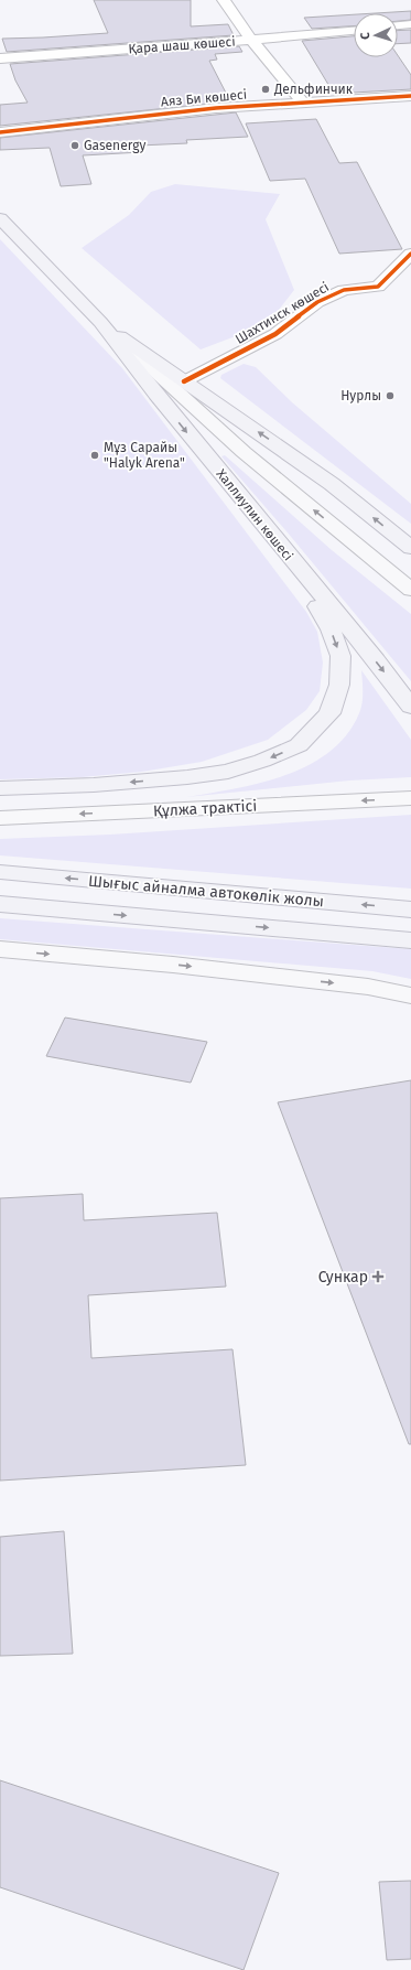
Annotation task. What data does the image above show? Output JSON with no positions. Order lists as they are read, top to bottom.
{
  "streets": {
    "main road": ["Халлиулин көшесі", "Құлжа трактісі", "Шығыс айналма автокөлік жолы"],
    "street": ["Қара шаш көшесі", "Аяз Би көшесі", "Шахтинск көшесі"]
  },
  "places": {
    "other": [
      "Дельфинчик",
      "Gasenergy",
      "Нурлы",
      "Мұз Сарайы \"Halyk Arena\""
    ],
    "health": ["Сункар"]
  },
  "north": "left"
}
